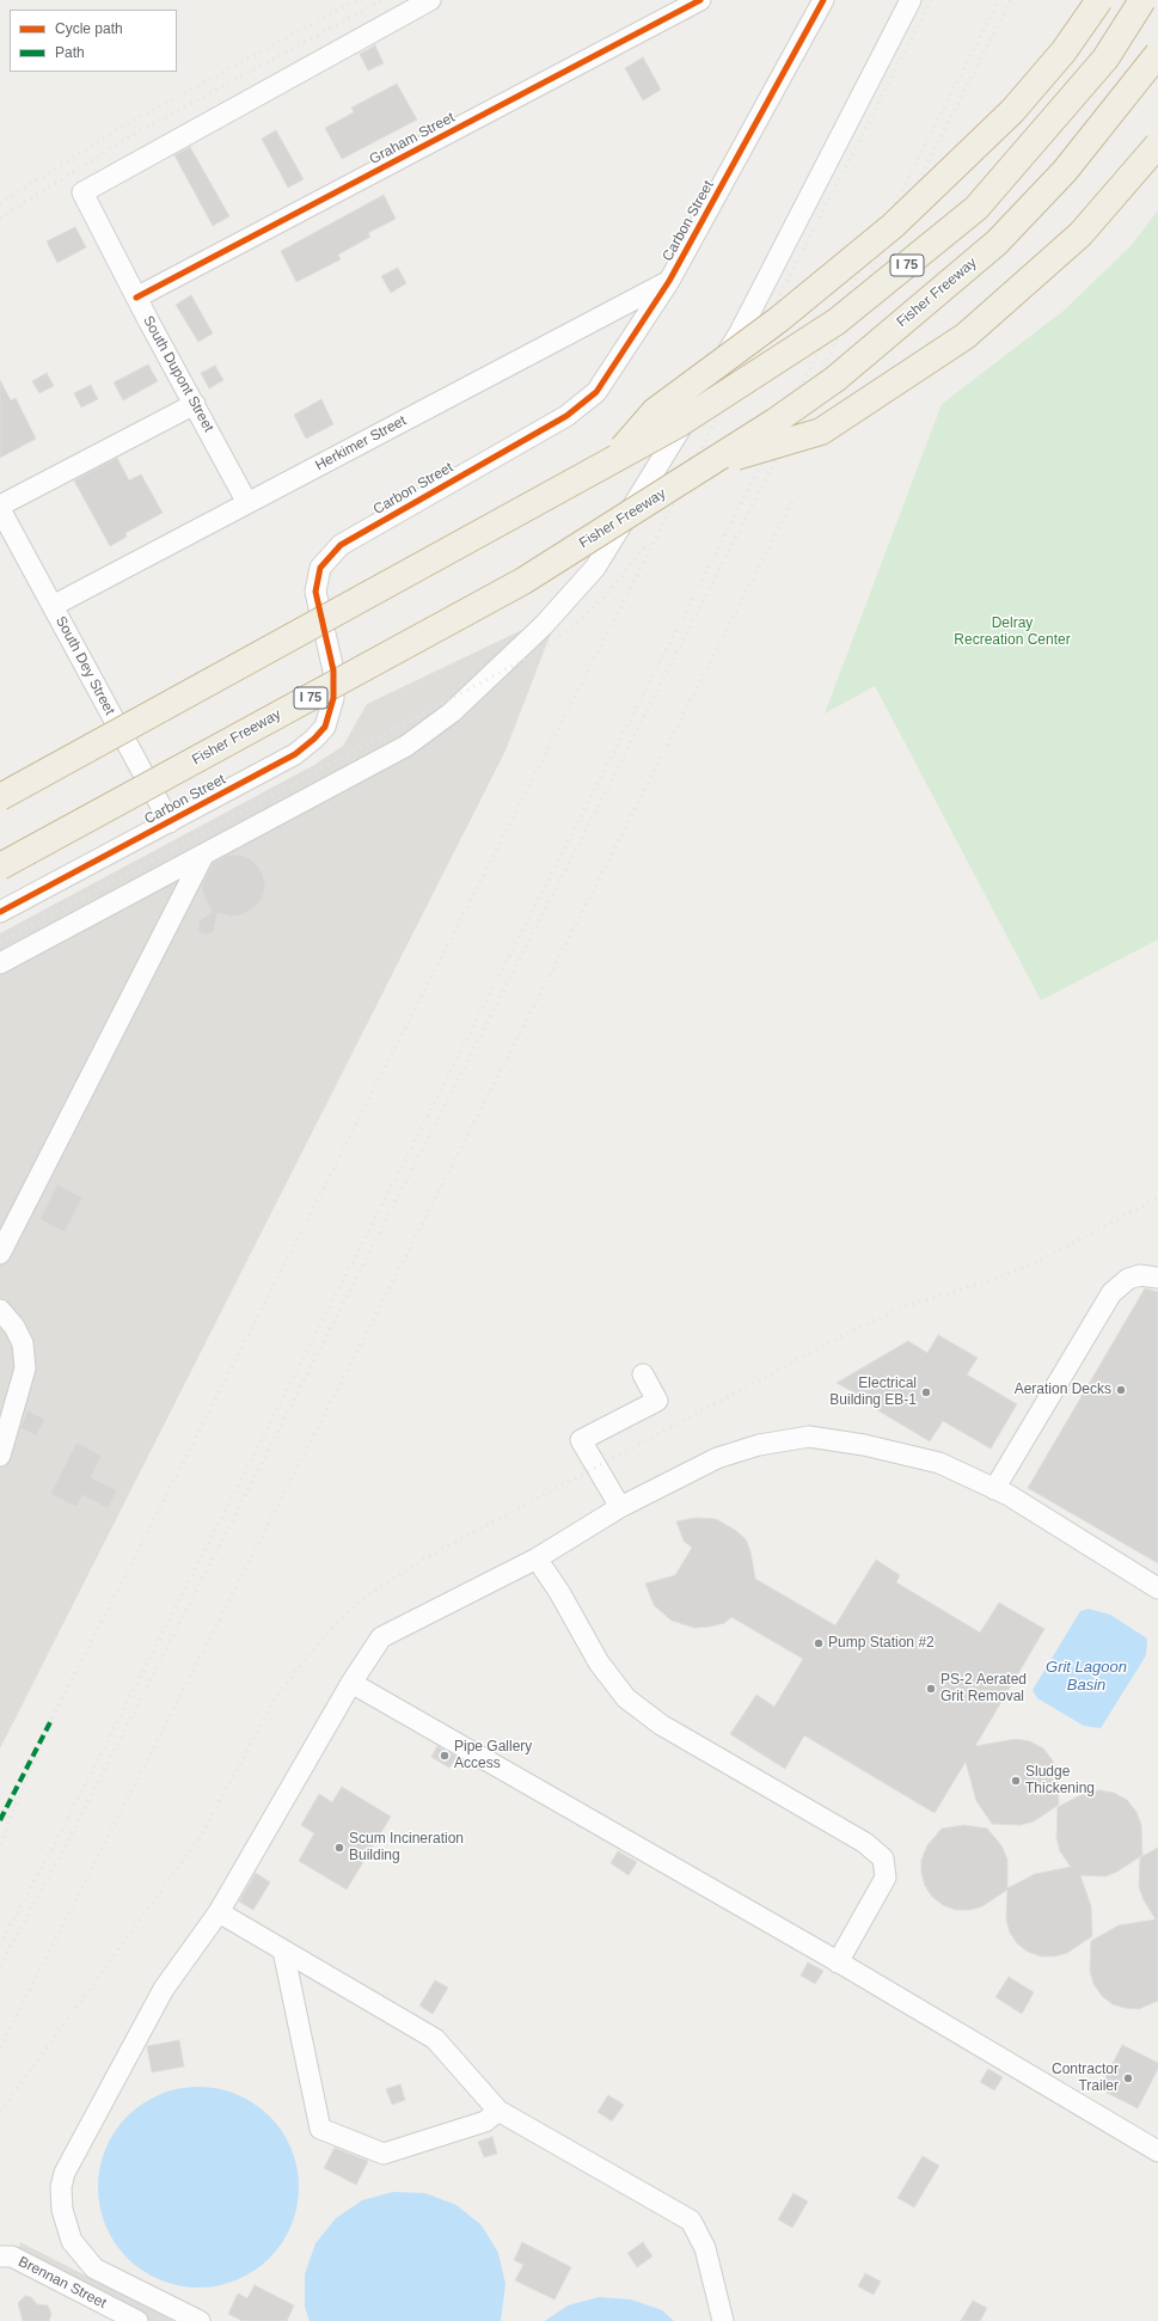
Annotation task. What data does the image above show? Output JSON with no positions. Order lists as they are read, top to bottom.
{
  "streets": {
    "highway": ["I 75", "Fisher Freeway"],
    "street": [
      "Graham Street",
      "Carbon Street",
      "South Dupont Street",
      "Herkimer Street",
      "South Dey Street",
      "Brennan Street"
    ]
  },
  "crossings": [
    ["Graham Street", "South Dupont Street"],
    ["Carbon Street", "Herkimer Street"],
    ["Carbon Street", "South Dey Street"],
    ["South Dupont Street", "Herkimer Street"],
    ["Herkimer Street", "South Dey Street"]
  ],
  "water": ["Grit Lagoon Basin"],
  "parks": ["Delray Recreation Center"],
  "places": [
    "Aeration Decks",
    "Electrical Building EB-1",
    "Pump Station #2",
    "PS-2 Aerated Grit Removal",
    "Pipe Gallery Access",
    "Sludge Thickening",
    "Scum Incineration Building",
    "Contractor Trailer"
  ],
  "legend": ["Cycle path", "Path"]
}
